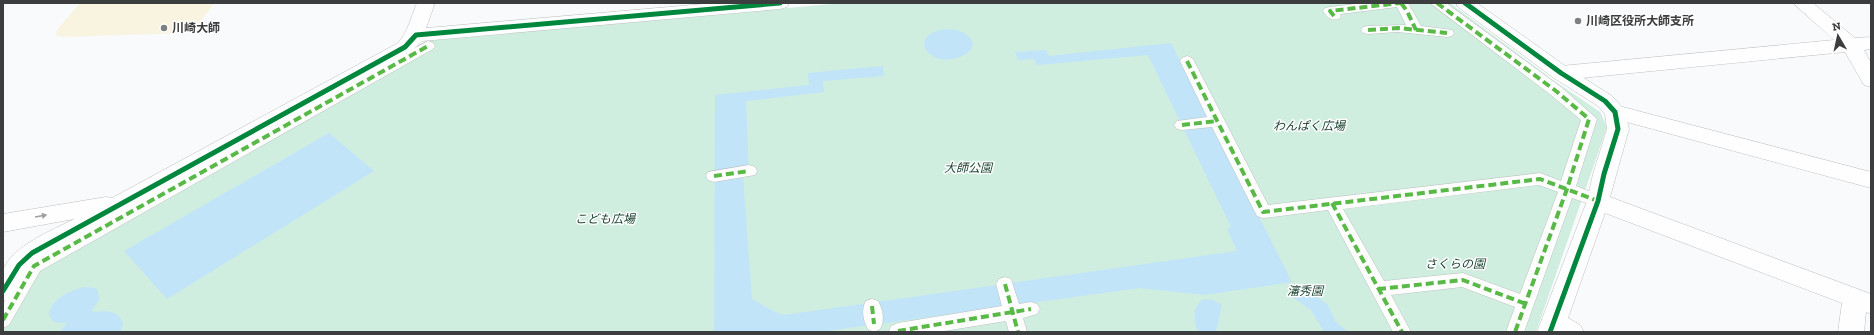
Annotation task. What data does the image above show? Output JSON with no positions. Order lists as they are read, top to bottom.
{
  "parks": [
    "わんぱく広場",
    "大師公園",
    "こども広場",
    "さくらの園",
    "瀋秀園"
  ],
  "places": ["川崎区役所大師支所", "川崎大師"],
  "north": "top"
}
